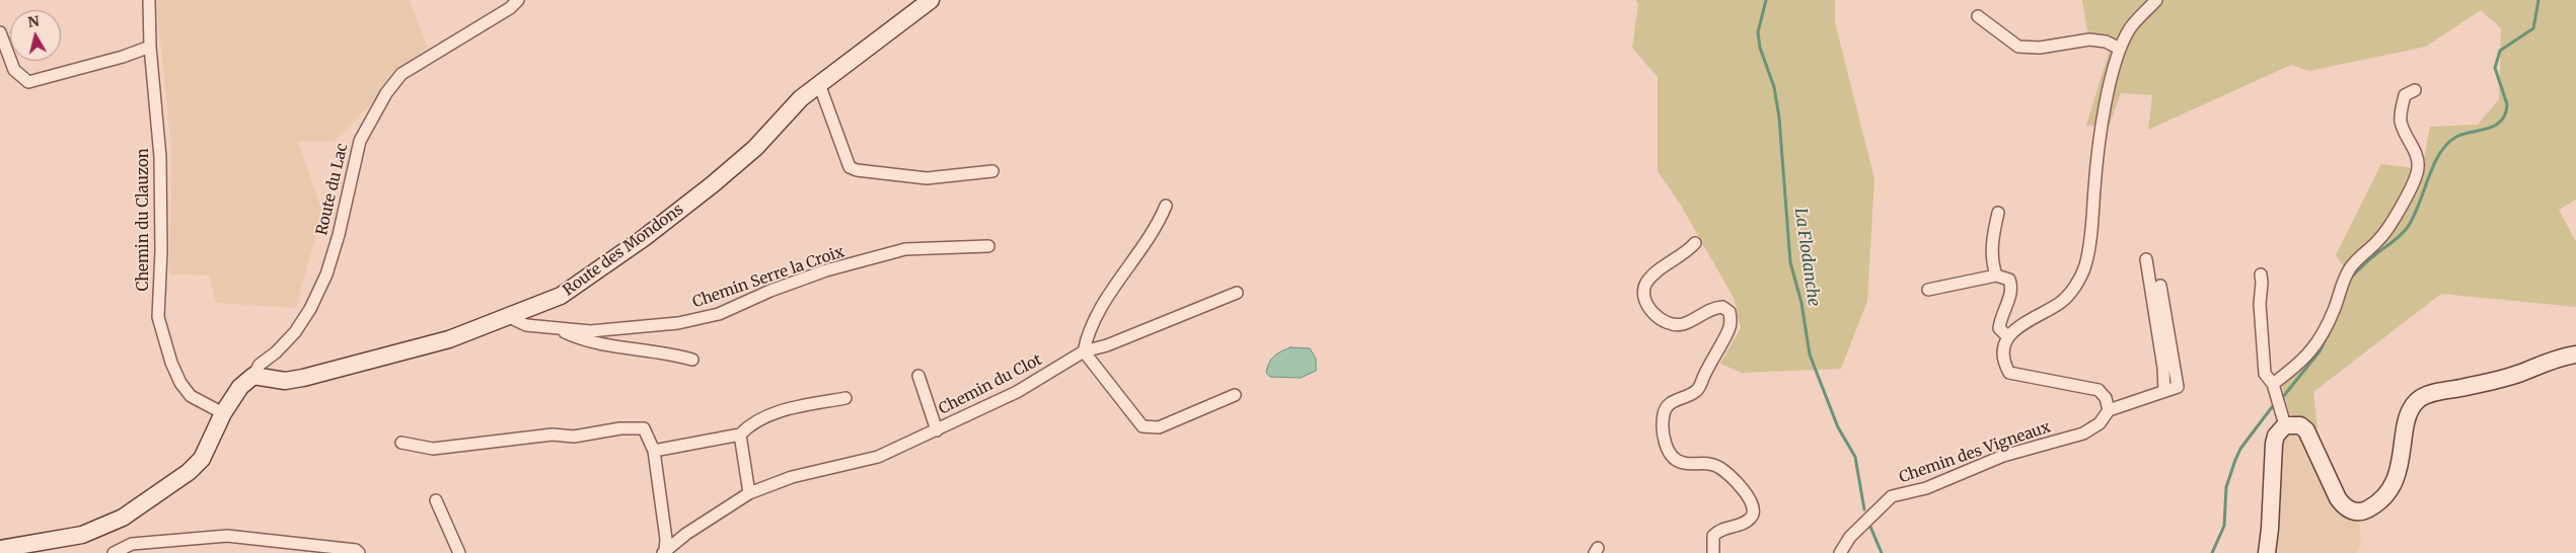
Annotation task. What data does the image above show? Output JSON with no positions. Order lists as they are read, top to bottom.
{
  "streets": {
    "street": [
      "Route du Lac",
      "Chemin du Clauzon",
      "Route des Mondons",
      "Chemin Serre la Croix",
      "Chemin du Clot",
      "Chemin des Vigneaux"
    ]
  },
  "crossings": [
    ["Route du Lac", "Route des Mondons"],
    ["Route des Mondons", "Chemin Serre la Croix"]
  ],
  "water": ["La Flodanche"],
  "north": "top"
}
